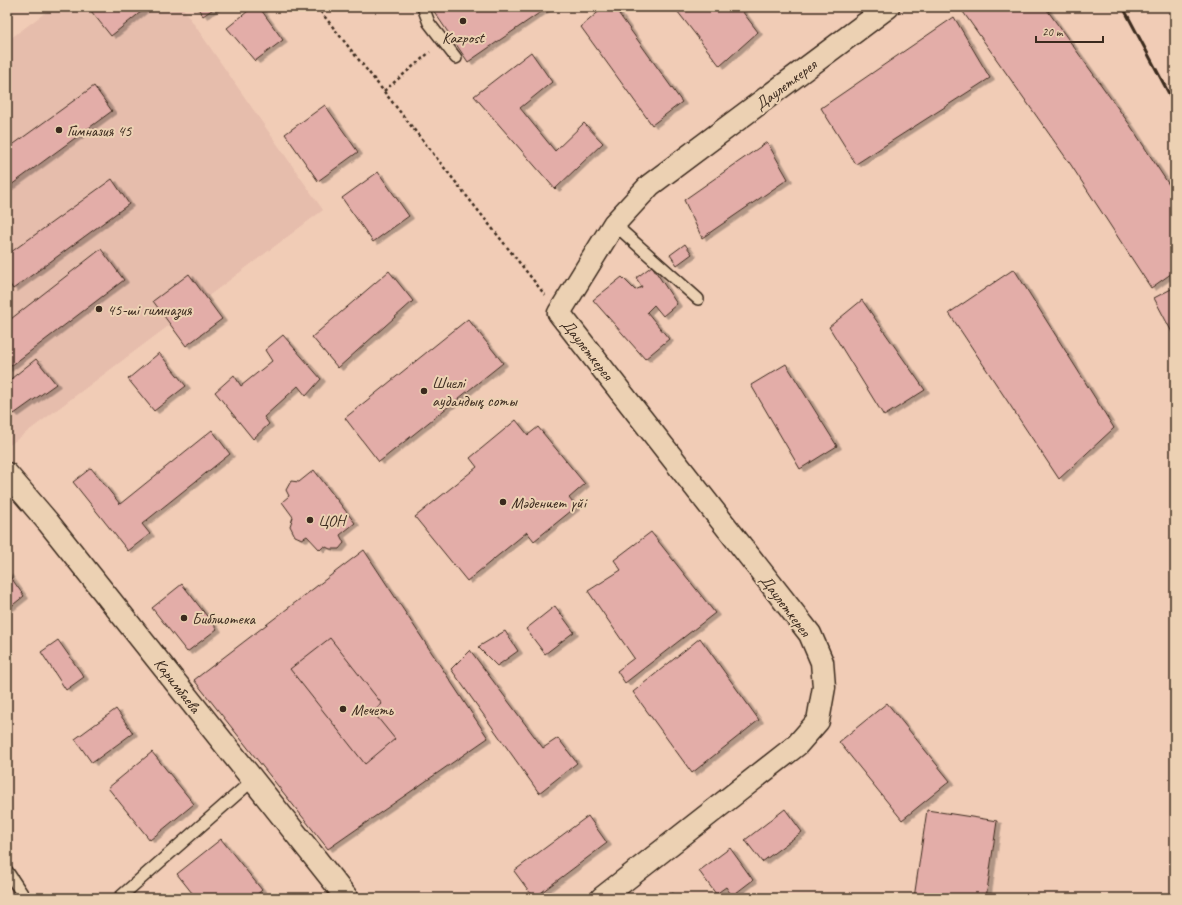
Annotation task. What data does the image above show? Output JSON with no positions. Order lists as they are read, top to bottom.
{
  "streets": {
    "street": ["Даулеткерея", "Каримбаева"]
  },
  "places": [
    "Kazpost",
    "Гимназия 45",
    "45-ші гимназия",
    "Шиелі аудандық соты",
    "Мәдениет үйі",
    "ЦОН",
    "Библиотека",
    "Мечеть"
  ],
  "scale_bar": "20 m"
}
